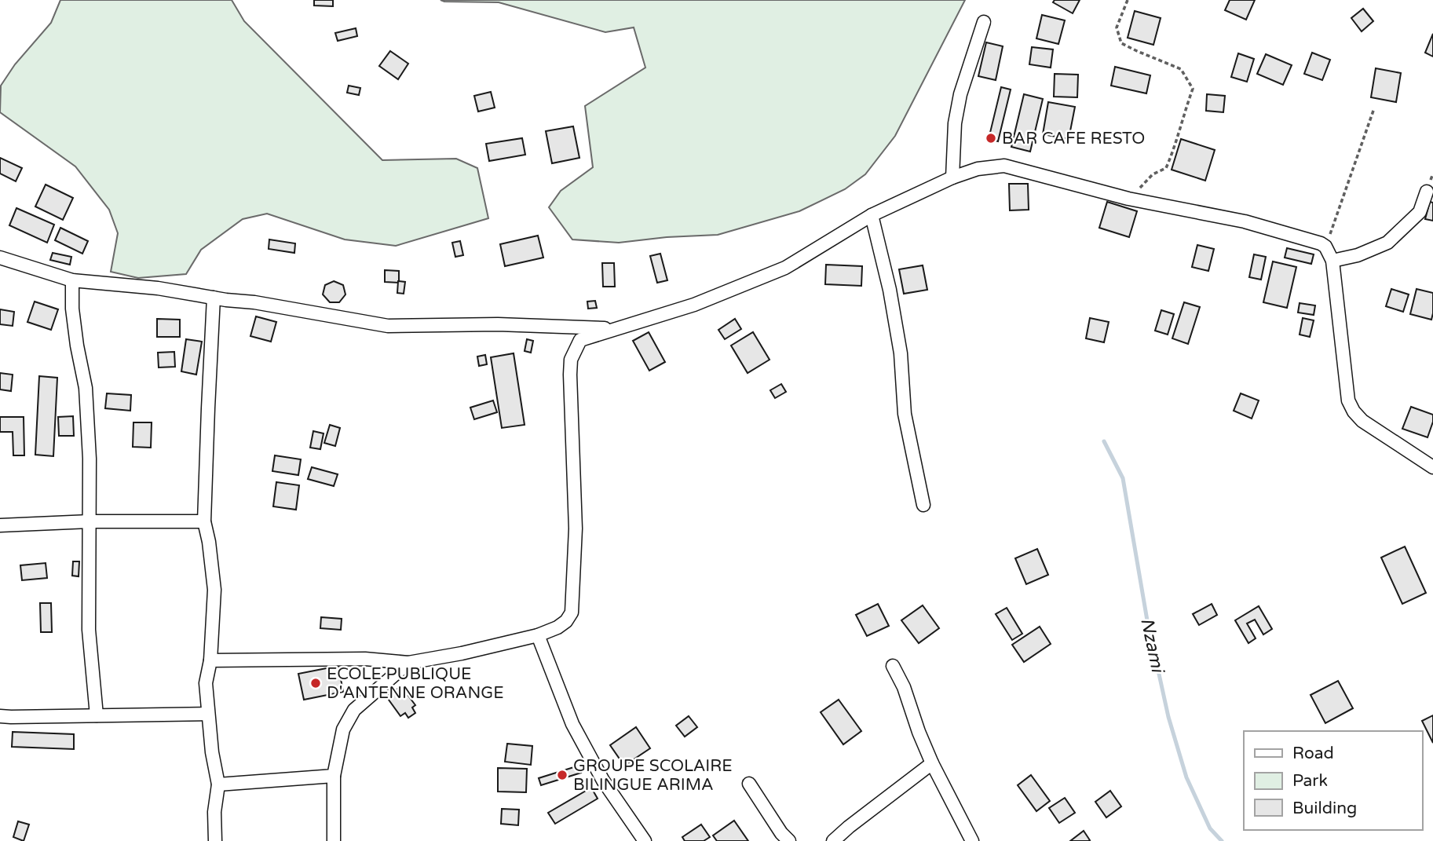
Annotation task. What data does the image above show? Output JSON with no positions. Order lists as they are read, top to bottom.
{
  "water": ["Nzami"],
  "places": ["BAR CAFE RESTO", "ECOLE PUBLIQUE D'ANTENNE ORANGE", "GROUPE SCOLAIRE BILINGUE ARIMA"],
  "legend": ["Road", "Park", "Building"]
}
